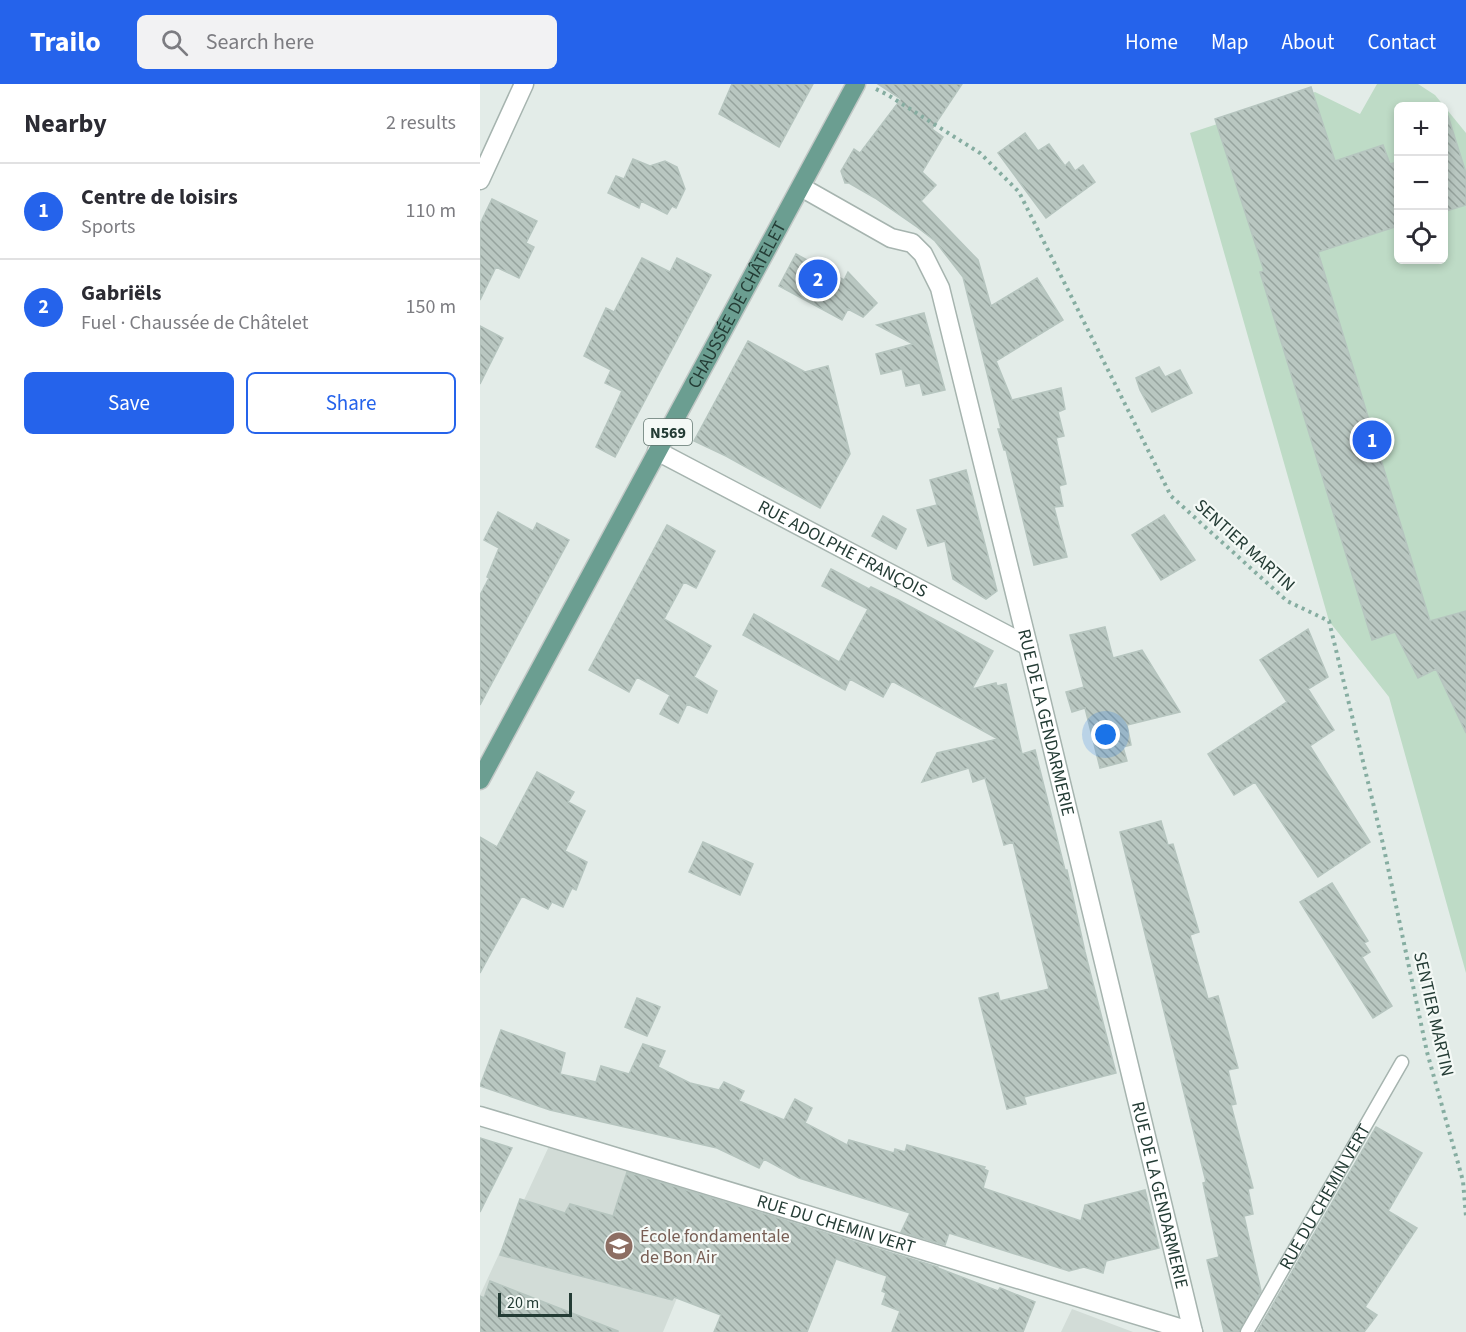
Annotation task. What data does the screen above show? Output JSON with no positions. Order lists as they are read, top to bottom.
{
  "streets": {
    "main road": ["CHAUSSÉE DE CHÂTELET", "N569"],
    "street": ["RUE ADOLPHE FRANÇOIS", "RUE DE LA GENDARMERIE", "RUE DU CHEMIN VERT"],
    "path": ["SENTIER MARTIN"]
  },
  "crossings": [
    ["CHAUSSÉE DE CHÂTELET", "SENTIER MARTIN"],
    ["CHAUSSÉE DE CHÂTELET", "RUE ADOLPHE FRANÇOIS"],
    ["CHAUSSÉE DE CHÂTELET", "RUE DE LA GENDARMERIE"],
    ["RUE ADOLPHE FRANÇOIS", "RUE DE LA GENDARMERIE"],
    ["RUE DE LA GENDARMERIE", "RUE DU CHEMIN VERT"]
  ],
  "places": {
    "school or university": ["École fondamentale de Bon Air"]
  },
  "scale_bar": "20 m",
  "page": {
    "header": "Trailo",
    "search": "Search here",
    "nav": [
      "Home",
      "Map",
      "About",
      "Contact"
    ],
    "heading": ["Nearby", "2 results"],
    "map_buttons": ["+", "−"],
    "list": [
      {
        "mark": "1",
        "name": "Centre de loisirs",
        "note": "Sports",
        "value": "110 m"
      },
      {
        "mark": "2",
        "name": "Gabriëls",
        "note": "Fuel · Chaussée de Châtelet",
        "value": "150 m"
      }
    ],
    "pins": ["2", "1"],
    "buttons": ["Save", "Share"],
    "scale": "20 m"
  }
}
